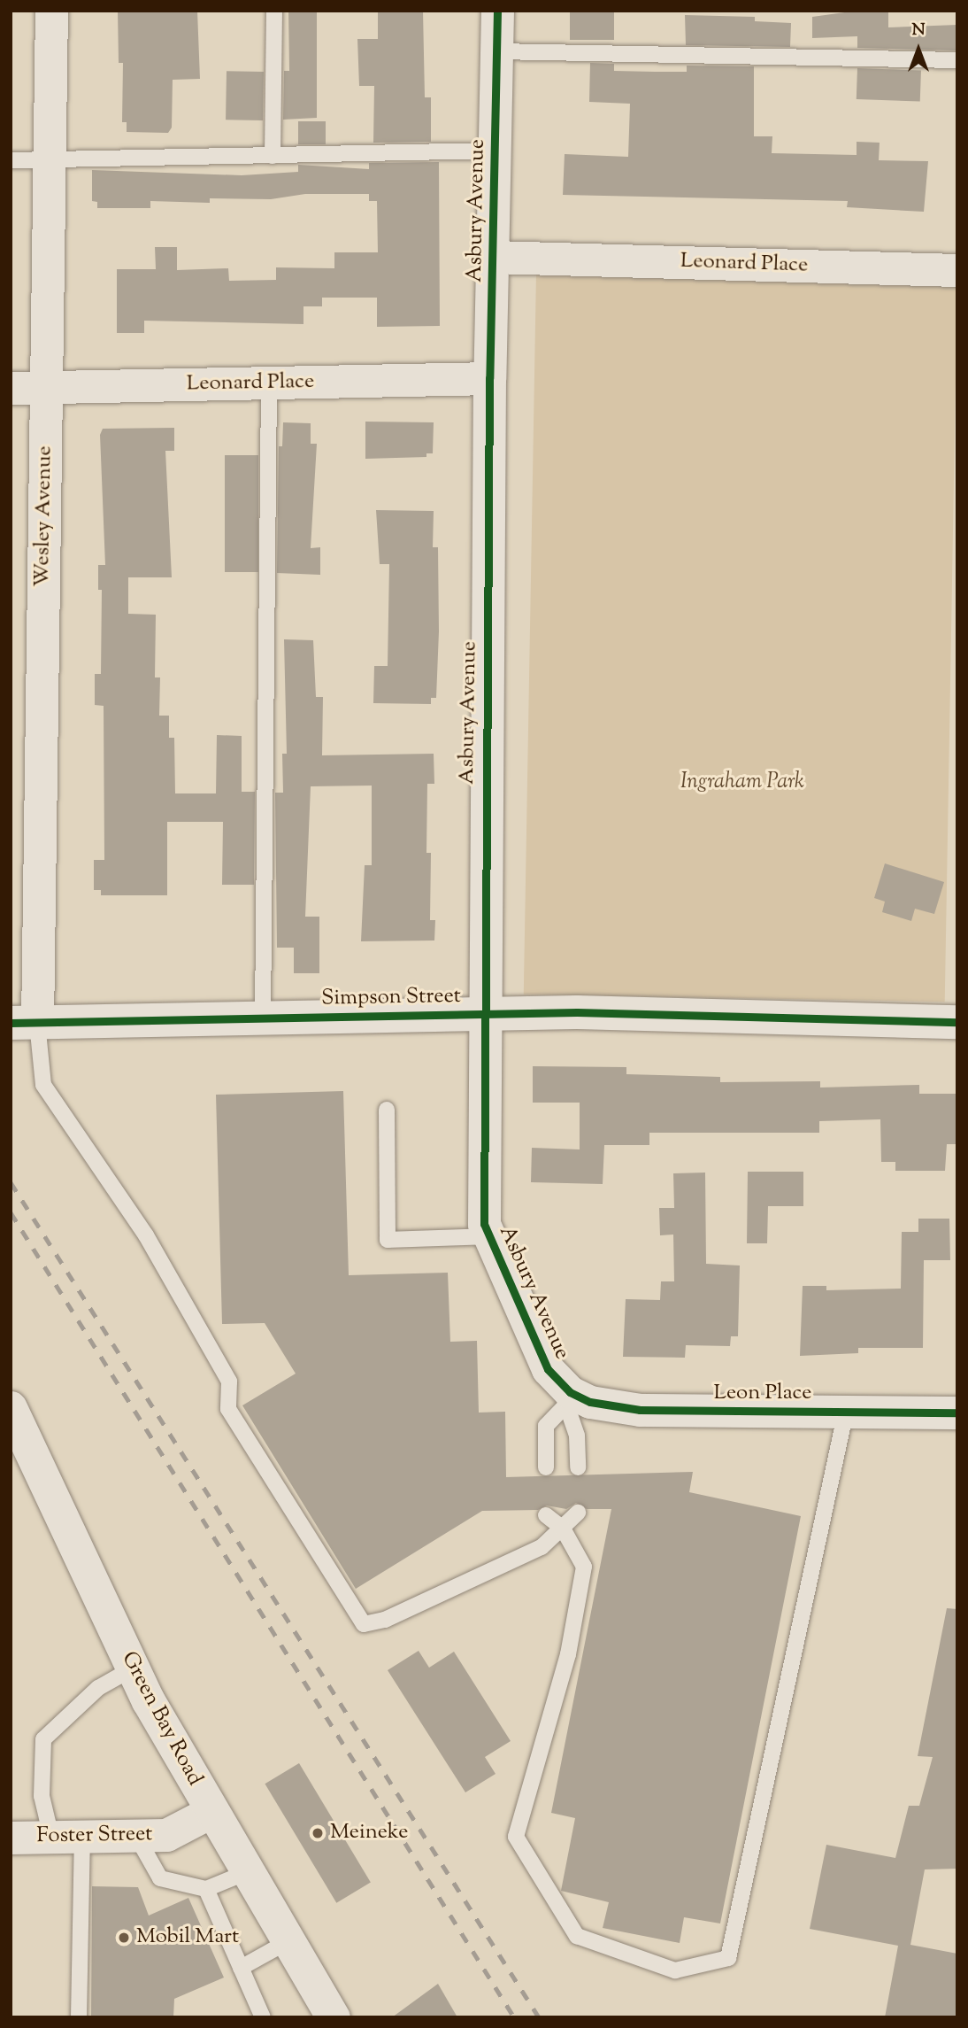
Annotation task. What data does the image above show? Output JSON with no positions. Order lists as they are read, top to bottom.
{
  "streets": {
    "street": [
      "Asbury Avenue",
      "Leonard Place",
      "Wesley Avenue",
      "Simpson Street",
      "Leon Place",
      "Green Bay Road",
      "Foster Street"
    ]
  },
  "crossings": [
    ["Asbury Avenue", "Leonard Place"],
    ["Asbury Avenue", "Simpson Street"],
    ["Asbury Avenue", "Leon Place"],
    ["Leonard Place", "Wesley Avenue"],
    ["Wesley Avenue", "Simpson Street"],
    ["Green Bay Road", "Foster Street"]
  ],
  "parks": ["Ingraham Park"],
  "places": ["Meineke", "Mobil Mart"],
  "north": "top"
}
